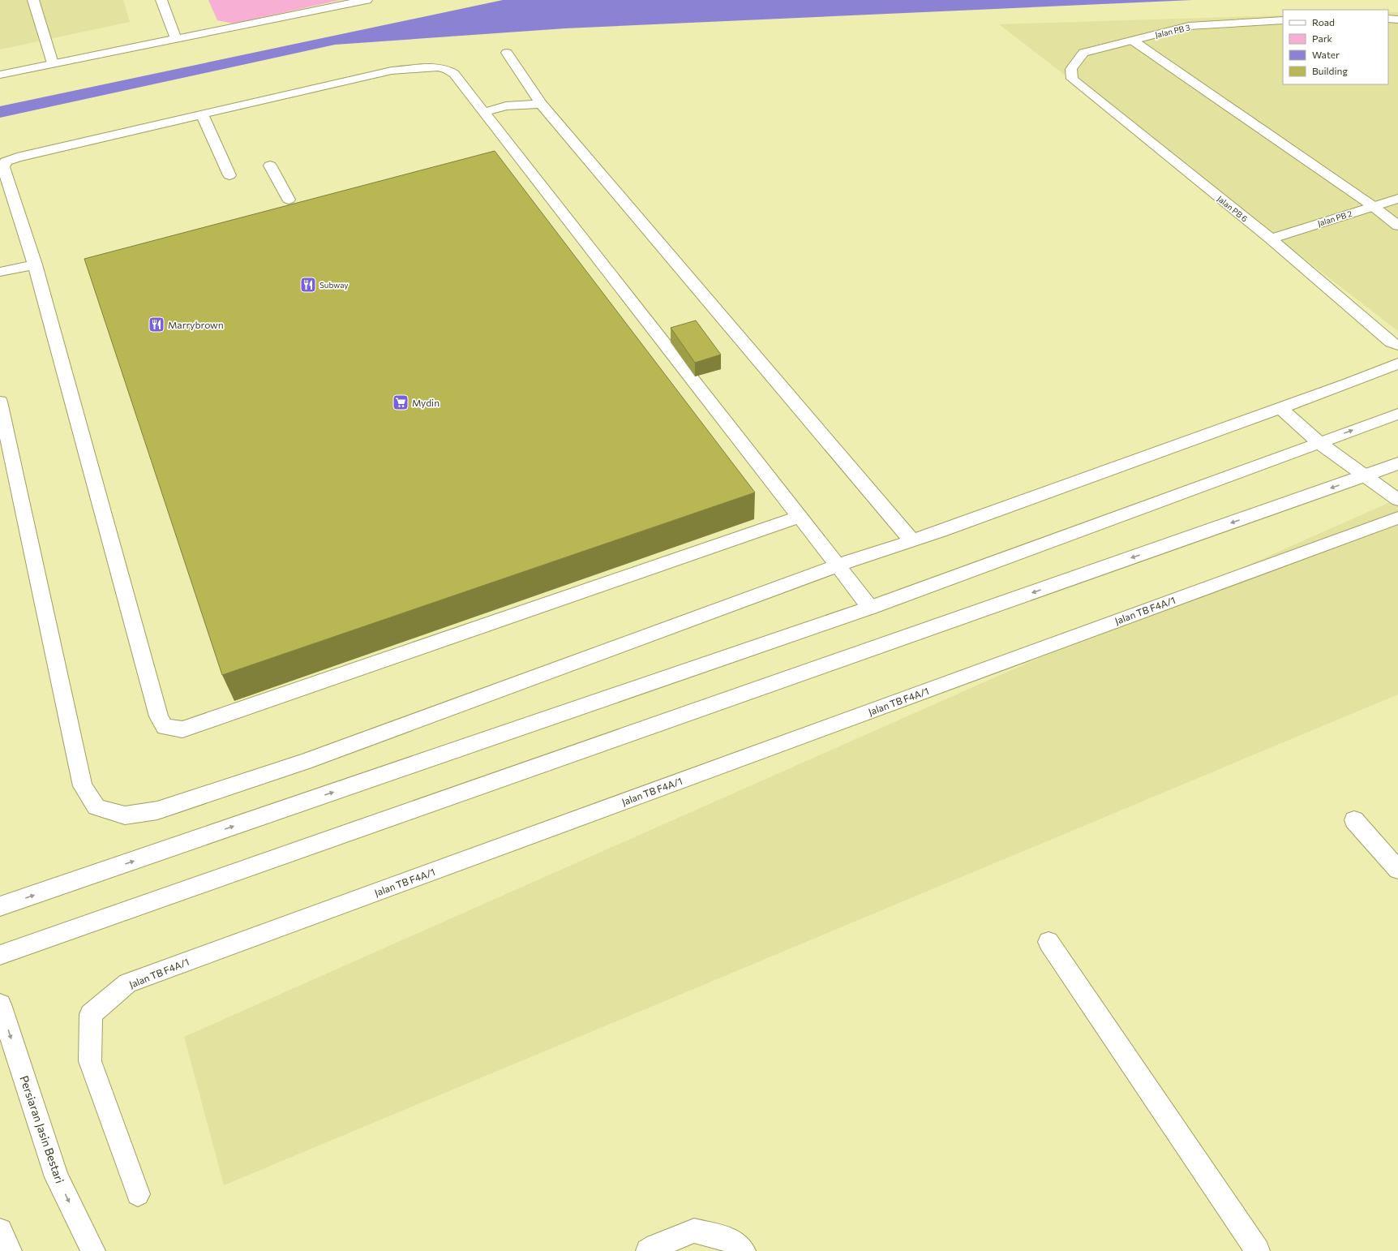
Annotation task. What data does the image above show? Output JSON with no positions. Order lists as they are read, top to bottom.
{
  "streets": {
    "street": [
      "Jalan PB 3",
      "Jalan PB 6",
      "Jalan PB 2",
      "Jalan TB F4A/1",
      "Persiaran Jasin Bestari"
    ]
  },
  "crossings": [
    ["Jalan PB 3", "Jalan PB 6"],
    ["Jalan PB 6", "Jalan PB 2"]
  ],
  "one_way": ["Persiaran Jasin Bestari"],
  "places": {
    "restaurant": ["Subway", "Marrybrown"],
    "supermarket": ["Mydin"]
  },
  "legend": [
    "Road",
    "Park",
    "Water",
    "Building"
  ]
}
